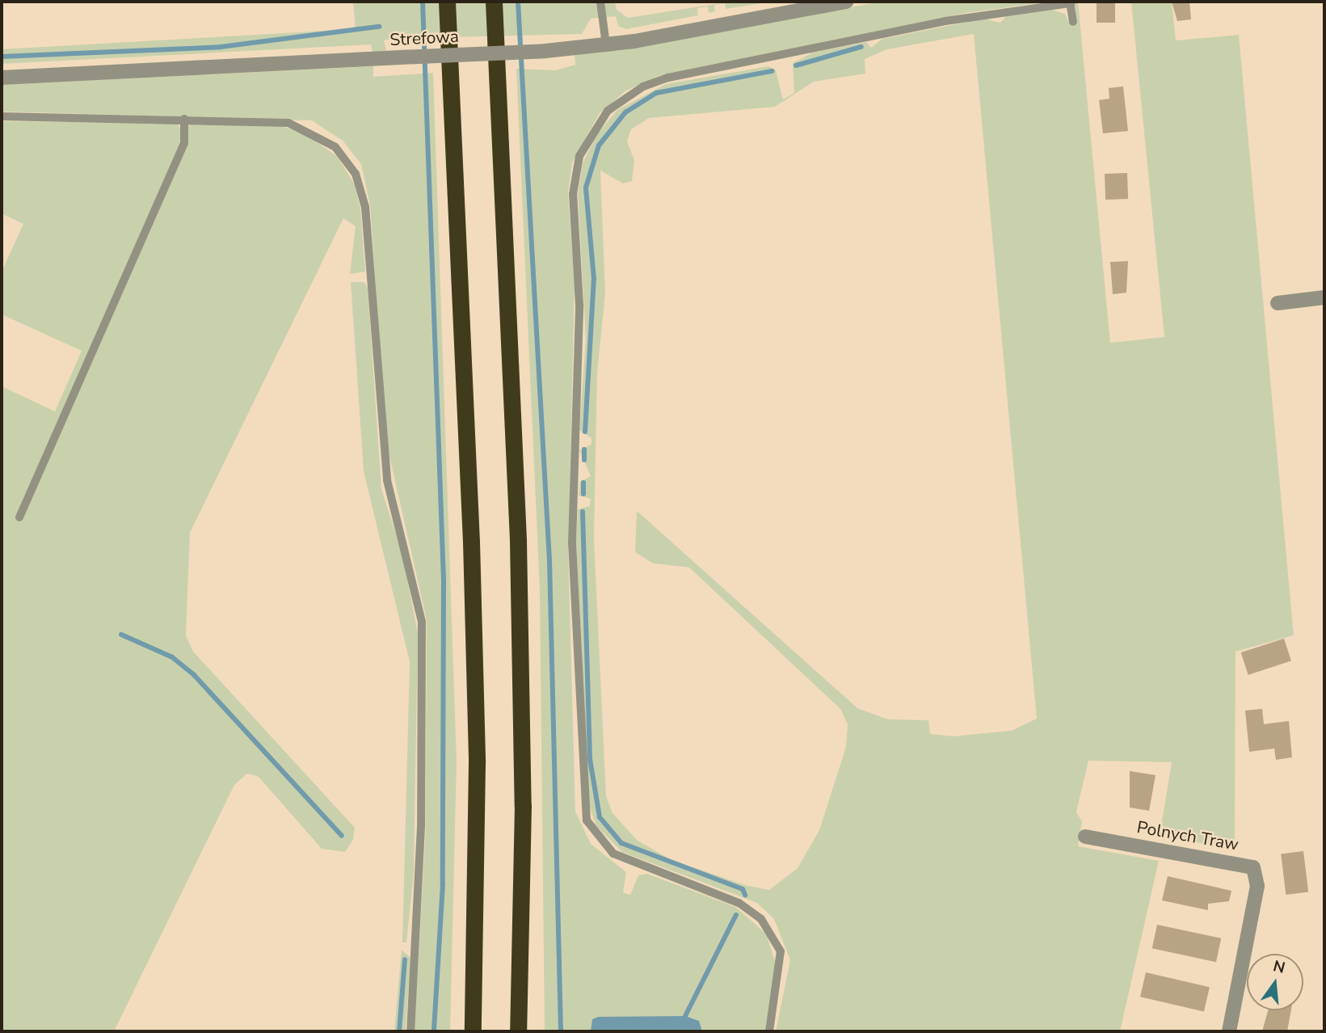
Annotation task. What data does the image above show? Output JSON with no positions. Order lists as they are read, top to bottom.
{
  "streets": {
    "street": ["Strefowa", "Polnych Traw"]
  },
  "north": "top"
}
